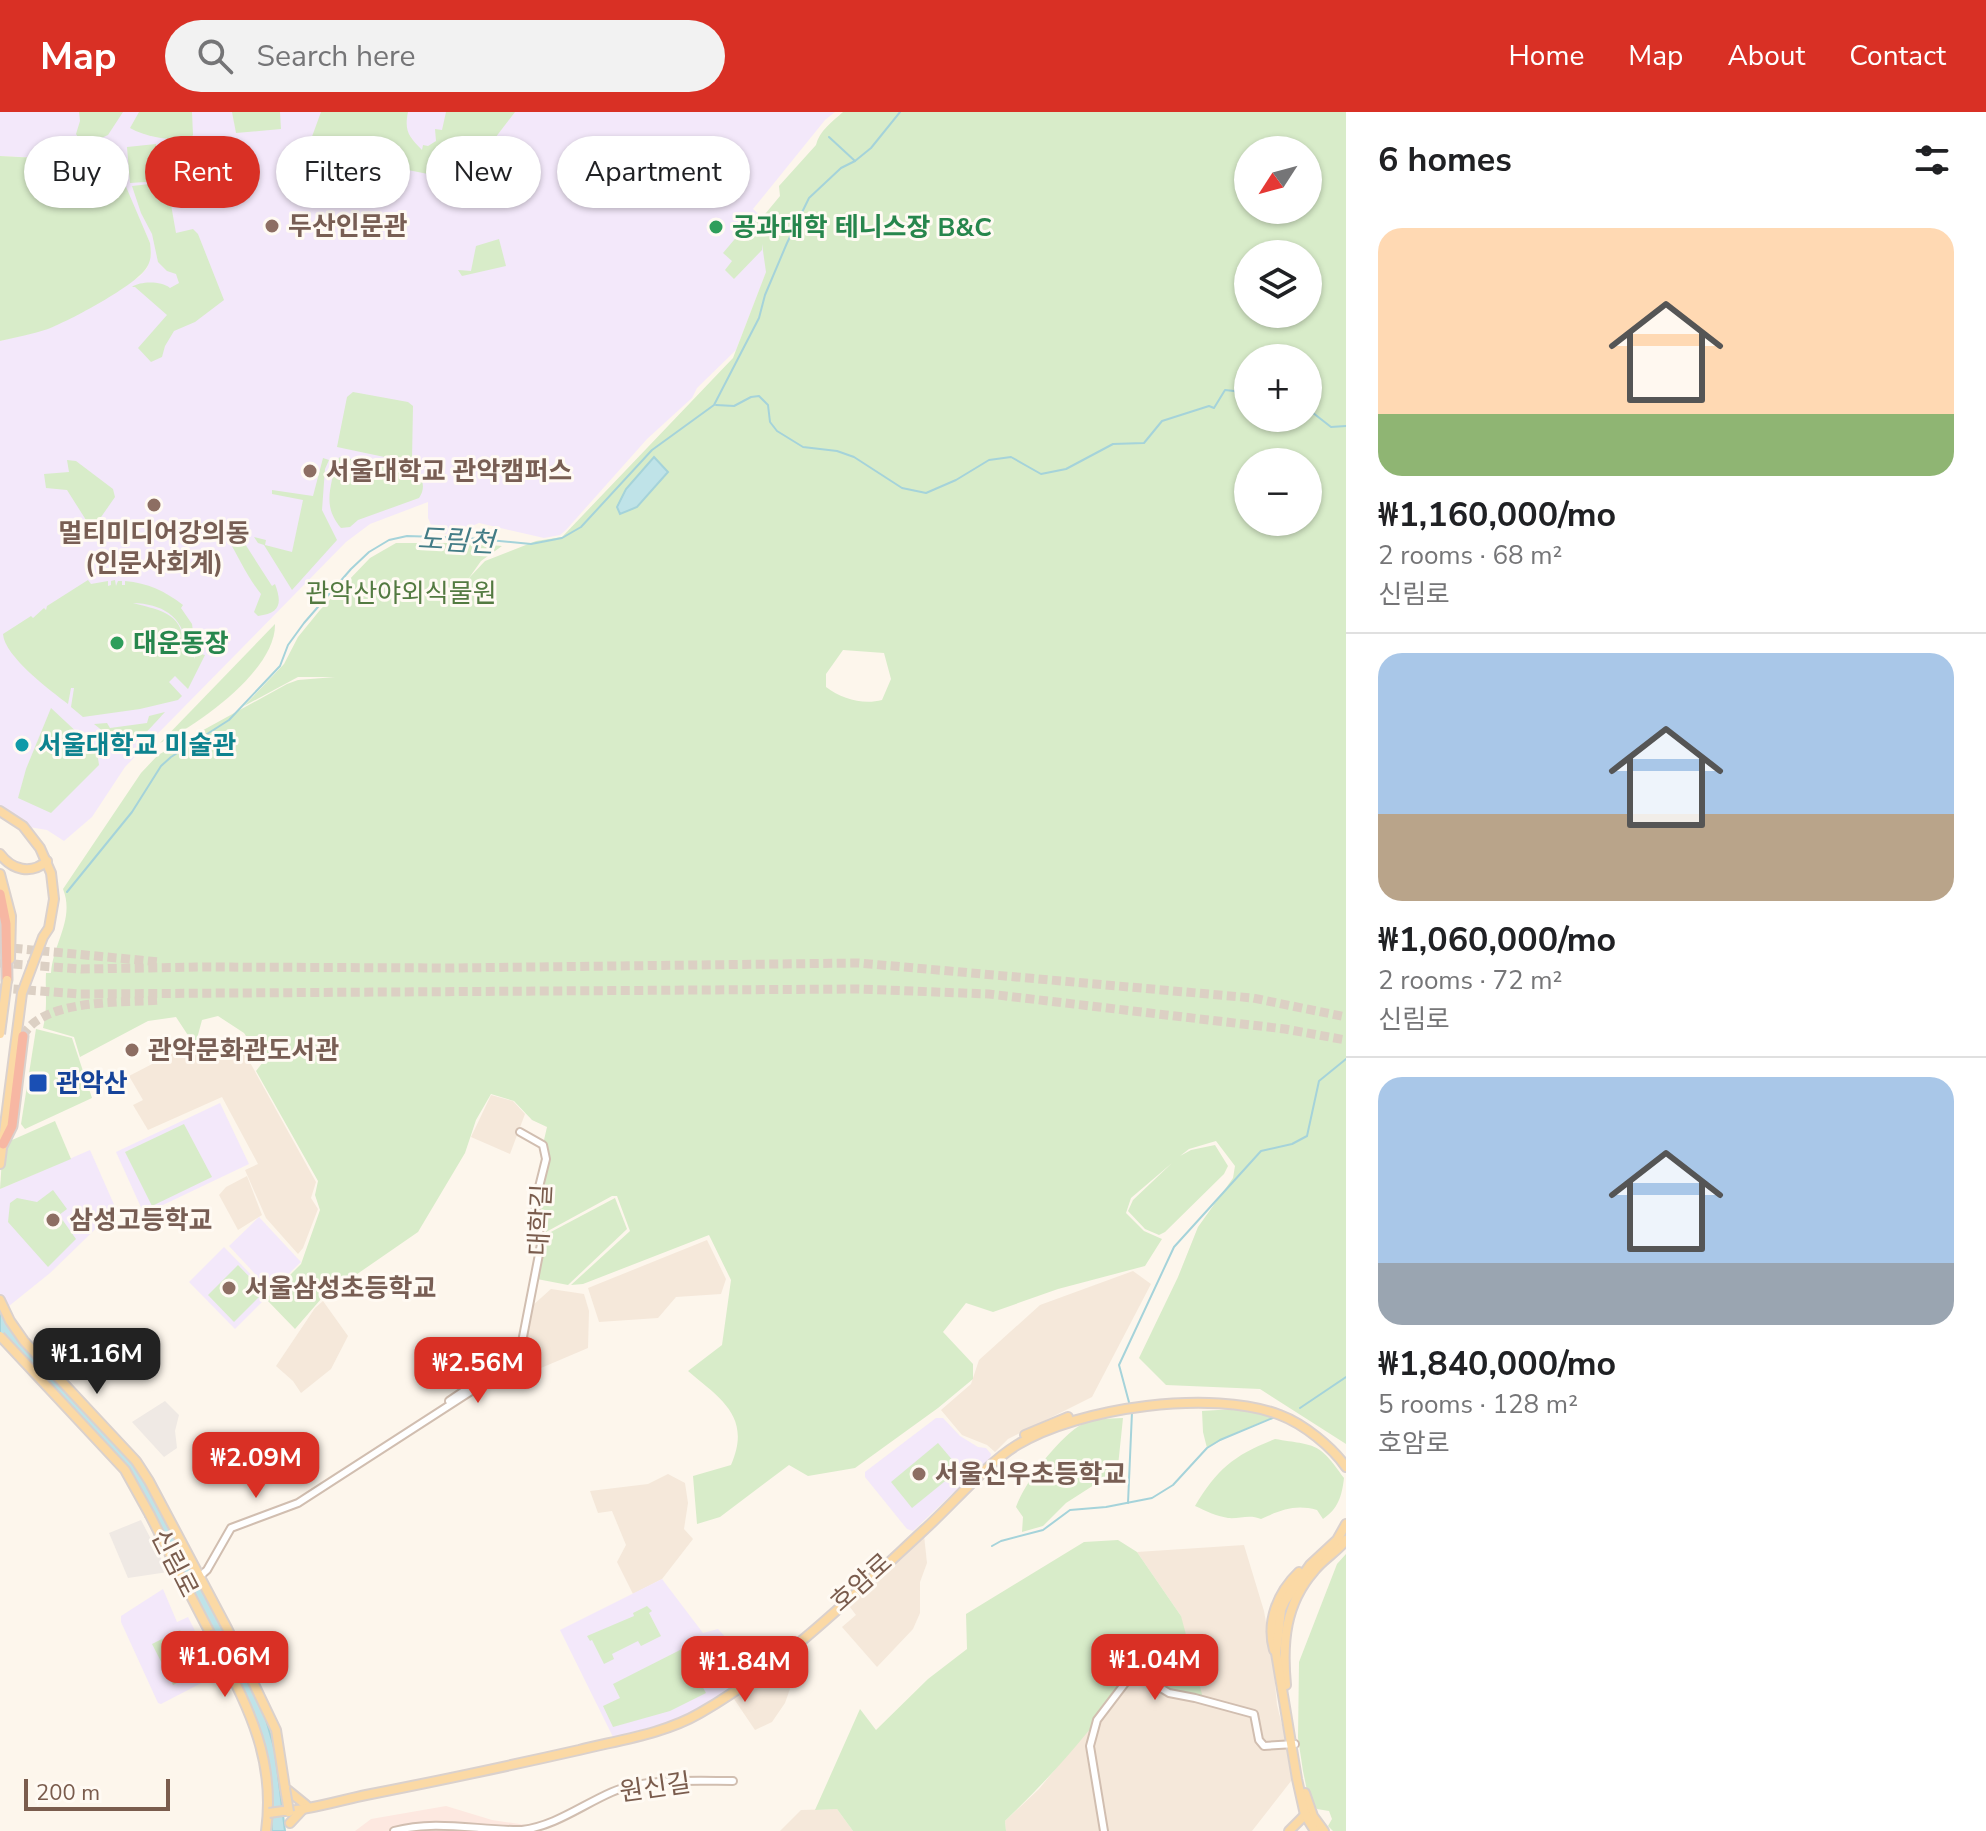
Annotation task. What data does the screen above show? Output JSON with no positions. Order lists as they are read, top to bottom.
{
  "streets": {
    "main road": ["신림로", "호암로"],
    "street": ["대학길", "원신길"]
  },
  "crossings": [
    ["대학길", "신림로"]
  ],
  "water": ["도림천"],
  "parks": ["관악산야외식물원"],
  "places": {
    "other": [
      "두산인문관",
      "공과대학 테니스장 B&C",
      "서울대학교 관악캠퍼스",
      "멀티미디어강의동 (인문사회계)",
      "대운동장",
      "서울대학교 미술관",
      "관악문화관도서관",
      "삼성고등학교",
      "서울삼성초등학교",
      "서울신우초등학교"
    ],
    "transit": ["관악산"]
  },
  "scale_bar": "200 m",
  "north": "bottom left",
  "page": {
    "header": "Map",
    "search": "Search here",
    "nav": [
      "Home",
      "Map",
      "About",
      "Contact"
    ],
    "heading": "6 homes",
    "map_buttons": ["+", "−"],
    "chip": [
      "Buy",
      "Rent",
      "Filters",
      "New",
      "Apartment"
    ],
    "list": [
      {
        "name": "₩1,160,000/mo",
        "note": "2 rooms · 68 m² · 신림로"
      },
      {
        "name": "₩1,060,000/mo",
        "note": "2 rooms · 72 m² · 신림로"
      },
      {
        "name": "₩1,840,000/mo",
        "note": "5 rooms · 128 m² · 호암로"
      }
    ],
    "price": [
      "₩1.16M",
      "₩2.56M",
      "₩2.09M",
      "₩1.06M",
      "₩1.04M",
      "₩1.84M"
    ],
    "scale": "200 m"
  }
}
